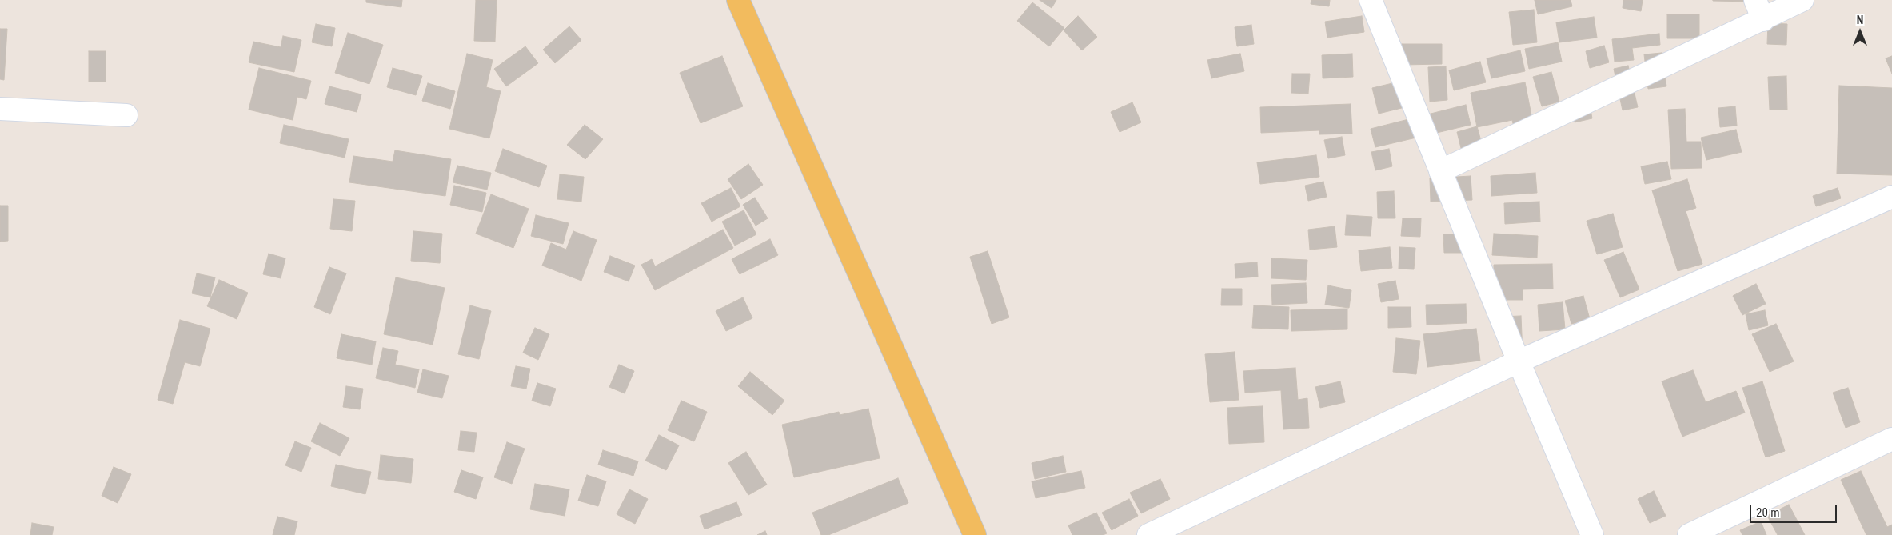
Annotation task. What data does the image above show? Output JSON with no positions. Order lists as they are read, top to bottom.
{
  "scale_bar": "20 m",
  "north": "top"
}
